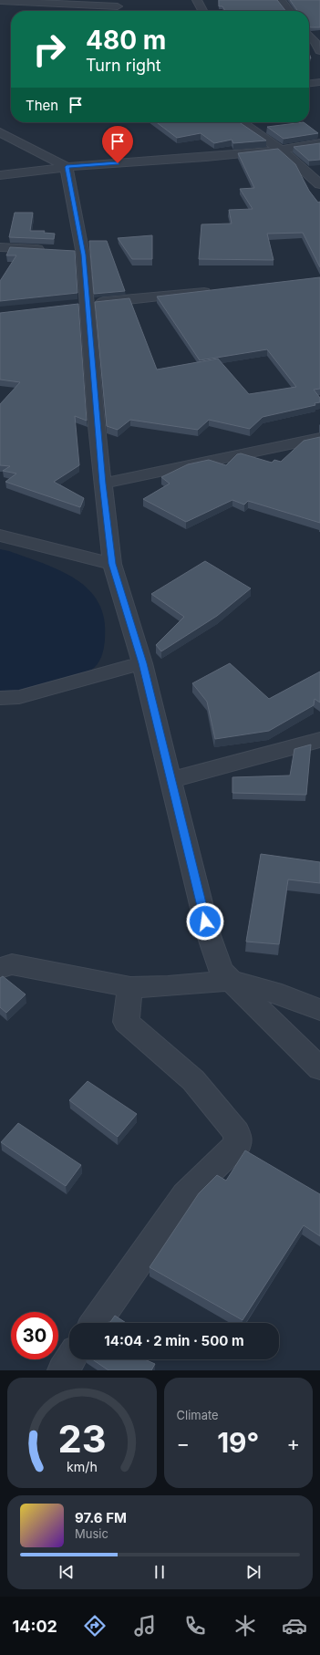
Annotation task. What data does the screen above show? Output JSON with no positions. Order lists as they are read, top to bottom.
{
  "page": {
    "turn": ["480 m", "Turn right"],
    "then": "Then",
    "limit": "30",
    "trip": "14:04 · 2 min · 500 m",
    "tile": "Climate",
    "heat": ["−", "19°", "+"],
    "song": ["97.6 FM", "Music"],
    "tabs": "14:02",
    "gauge": ["23", "km/h"]
  }
}
